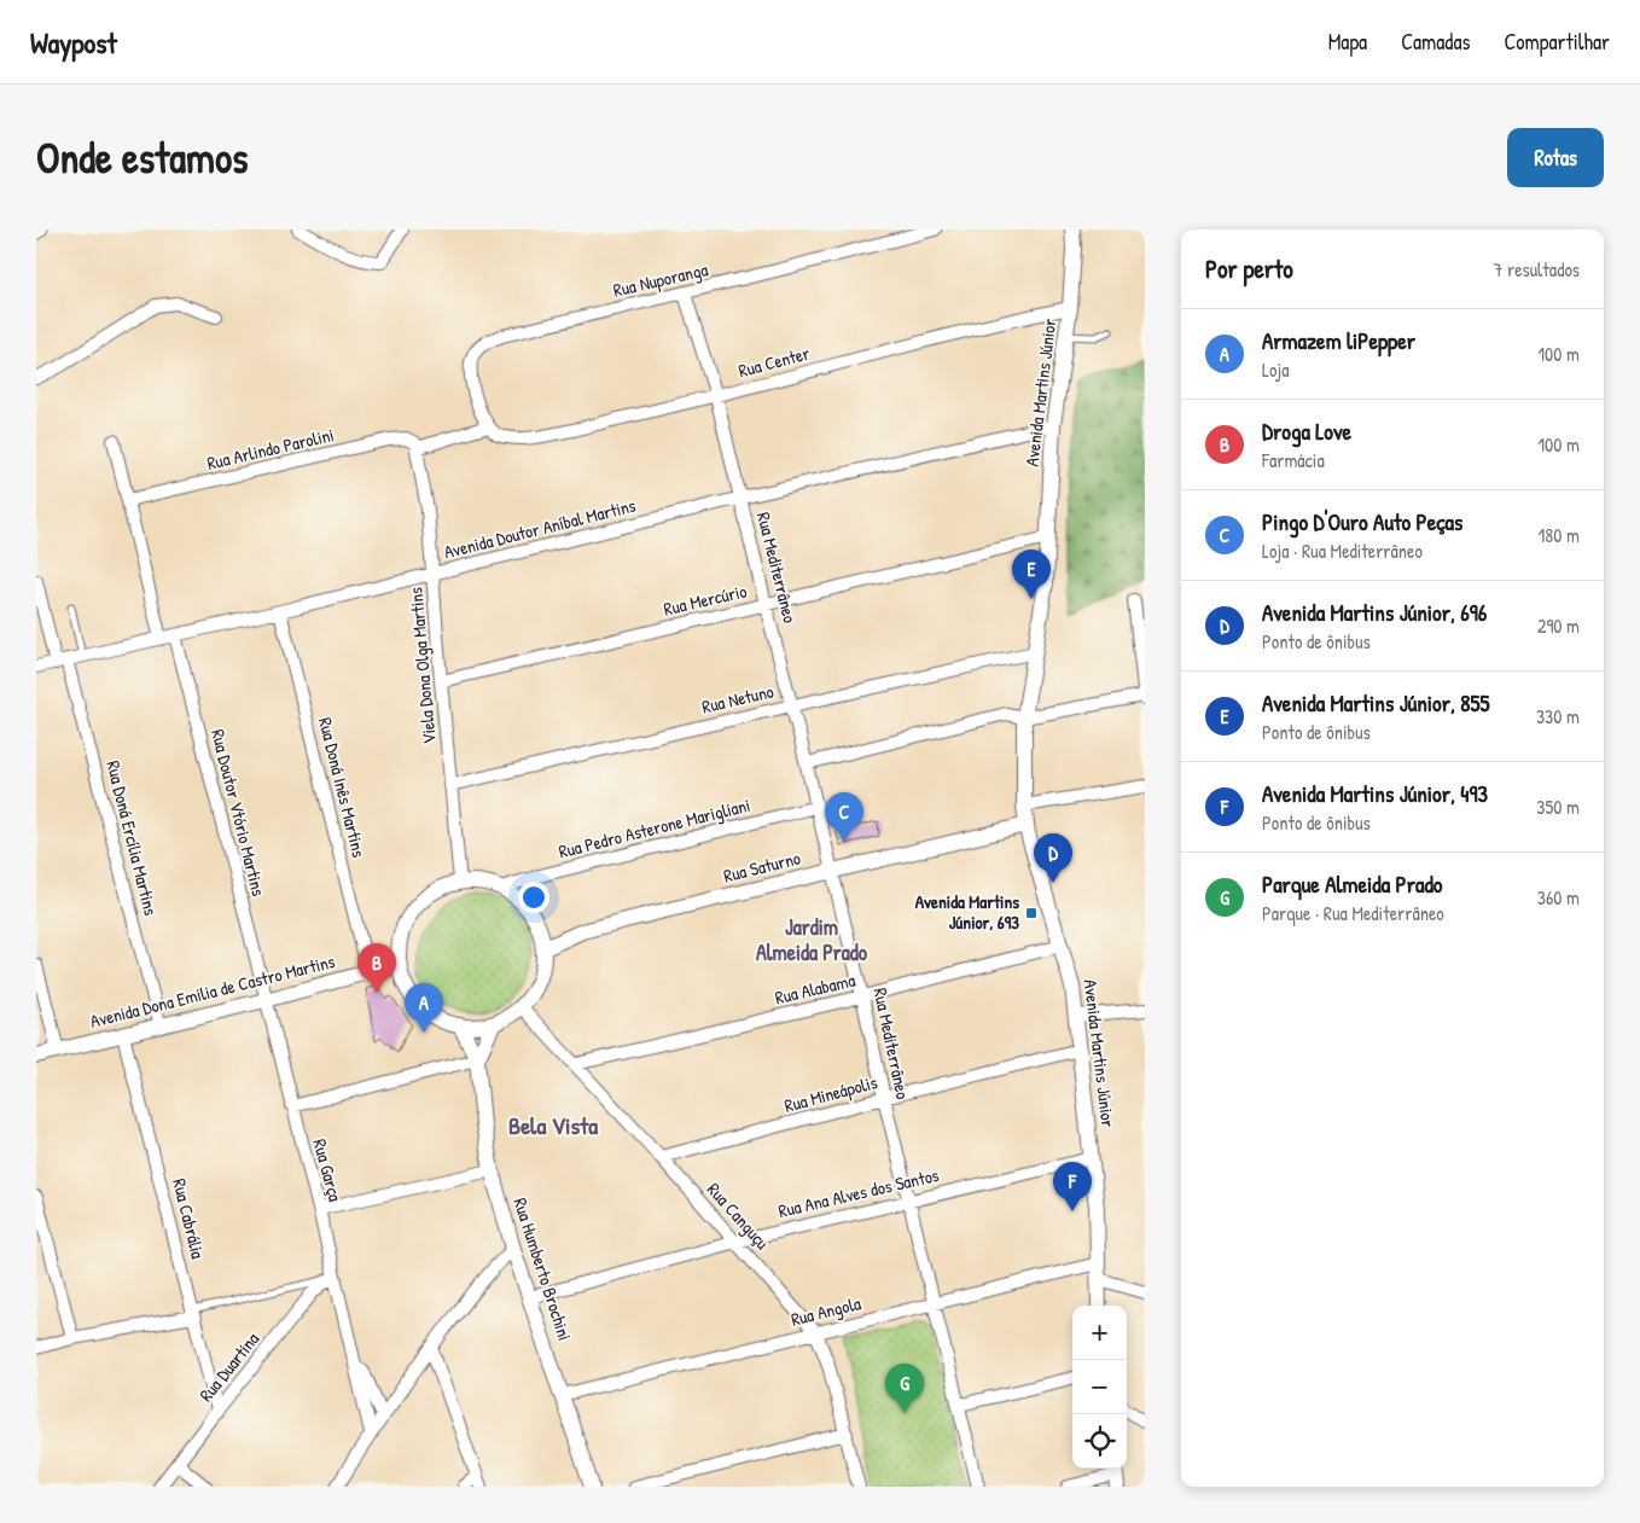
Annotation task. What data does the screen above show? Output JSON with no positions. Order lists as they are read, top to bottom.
{
  "streets": {
    "street": [
      "Rua Nuporanga",
      "Rua Center",
      "Avenida Martins Júnior",
      "Rua Arlindo Parolini",
      "Avenida Doutor Aníbal Martins",
      "Rua Mediterrâneo",
      "Rua Mercúrio",
      "Viela Dona Olga Martins",
      "Rua Netuno",
      "Rua Doná Inês Martins",
      "Rua Doutor Vtório Martins",
      "Rua Pedro Asterone Marigliani",
      "Rua Doná Ercília Martins",
      "Rua Saturno",
      "Rua Alabama",
      "Avenida Dona Emilia de Castro Martins",
      "Rua Mineápolis",
      "Rua Garça",
      "Rua Ana Alves dos Santos",
      "Rua Canguçu",
      "Rua Cabrália",
      "Rua Humberto Brochini",
      "Rua Angola",
      "Rua Duartina"
    ]
  },
  "crossings": [
    ["Rua Nuporanga", "Rua Center"],
    ["Rua Nuporanga", "Rua Mediterrâneo"],
    ["Rua Center", "Avenida Martins Júnior"],
    ["Rua Center", "Rua Mediterrâneo"],
    ["Avenida Martins Júnior", "Avenida Doutor Aníbal Martins"],
    ["Avenida Martins Júnior", "Rua Mercúrio"],
    ["Avenida Martins Júnior", "Rua Netuno"],
    ["Avenida Martins Júnior", "Rua Saturno"],
    ["Avenida Martins Júnior", "Rua Alabama"],
    ["Avenida Martins Júnior", "Rua Mineápolis"],
    ["Avenida Martins Júnior", "Rua Ana Alves dos Santos"],
    ["Avenida Martins Júnior", "Rua Angola"],
    ["Rua Arlindo Parolini", "Viela Dona Olga Martins"],
    ["Avenida Doutor Aníbal Martins", "Rua Mediterrâneo"],
    ["Avenida Doutor Aníbal Martins", "Viela Dona Olga Martins"],
    ["Avenida Doutor Aníbal Martins", "Rua Doná Inês Martins"],
    ["Avenida Doutor Aníbal Martins", "Rua Doutor Vtório Martins"],
    ["Avenida Doutor Aníbal Martins", "Rua Doná Ercília Martins"],
    ["Rua Mediterrâneo", "Rua Mercúrio"],
    ["Rua Mediterrâneo", "Rua Netuno"],
    ["Rua Mediterrâneo", "Rua Pedro Asterone Marigliani"],
    ["Rua Mediterrâneo", "Rua Saturno"],
    ["Rua Mediterrâneo", "Rua Alabama"],
    ["Rua Mediterrâneo", "Rua Mineápolis"],
    ["Rua Mediterrâneo", "Rua Ana Alves dos Santos"],
    ["Rua Mediterrâneo", "Rua Angola"],
    ["Rua Mercúrio", "Viela Dona Olga Martins"],
    ["Viela Dona Olga Martins", "Rua Netuno"],
    ["Viela Dona Olga Martins", "Rua Pedro Asterone Marigliani"],
    ["Viela Dona Olga Martins", "Rua Saturno"],
    ["Viela Dona Olga Martins", "Avenida Dona Emilia de Castro Martins"],
    ["Viela Dona Olga Martins", "Rua Canguçu"],
    ["Viela Dona Olga Martins", "Rua Humberto Brochini"],
    ["Rua Doná Inês Martins", "Avenida Dona Emilia de Castro Martins"],
    ["Rua Doutor Vtório Martins", "Avenida Dona Emilia de Castro Martins"],
    ["Rua Doutor Vtório Martins", "Rua Garça"],
    ["Rua Pedro Asterone Marigliani", "Rua Saturno"],
    ["Rua Pedro Asterone Marigliani", "Avenida Dona Emilia de Castro Martins"],
    ["Rua Pedro Asterone Marigliani", "Rua Canguçu"],
    ["Rua Pedro Asterone Marigliani", "Rua Humberto Brochini"],
    ["Rua Doná Ercília Martins", "Avenida Dona Emilia de Castro Martins"],
    ["Rua Saturno", "Avenida Dona Emilia de Castro Martins"],
    ["Rua Saturno", "Rua Canguçu"],
    ["Rua Saturno", "Rua Humberto Brochini"],
    ["Rua Alabama", "Rua Canguçu"],
    ["Avenida Dona Emilia de Castro Martins", "Rua Garça"],
    ["Avenida Dona Emilia de Castro Martins", "Rua Canguçu"],
    ["Avenida Dona Emilia de Castro Martins", "Rua Cabrália"],
    ["Avenida Dona Emilia de Castro Martins", "Rua Humberto Brochini"],
    ["Rua Mineápolis", "Rua Canguçu"],
    ["Rua Garça", "Rua Duartina"],
    ["Rua Ana Alves dos Santos", "Rua Canguçu"],
    ["Rua Ana Alves dos Santos", "Rua Humberto Brochini"],
    ["Rua Canguçu", "Rua Humberto Brochini"],
    ["Rua Canguçu", "Rua Angola"],
    ["Rua Cabrália", "Rua Duartina"],
    ["Rua Humberto Brochini", "Rua Angola"]
  ],
  "districts": ["Jardim Almeida Prado", "Bela Vista"],
  "places": {
    "transit": ["Avenida Martins Júnior, 693"]
  },
  "page": {
    "header": "Waypost",
    "nav": ["Mapa", "Camadas", "Compartilhar"],
    "buttons": "Rotas",
    "title": "Onde estamos",
    "heading": ["Por perto", "7 resultados"],
    "list": [
      {
        "mark": "A",
        "name": "Armazem liPepper",
        "note": "Loja",
        "value": "100 m"
      },
      {
        "mark": "B",
        "name": "Droga Love",
        "note": "Farmácia",
        "value": "100 m"
      },
      {
        "mark": "C",
        "name": "Pingo D'Ouro Auto Peças",
        "note": "Loja · Rua Mediterrâneo",
        "value": "180 m"
      },
      {
        "mark": "D",
        "name": "Avenida Martins Júnior, 696",
        "note": "Ponto de ônibus",
        "value": "290 m"
      },
      {
        "mark": "E",
        "name": "Avenida Martins Júnior, 855",
        "note": "Ponto de ônibus",
        "value": "330 m"
      },
      {
        "mark": "F",
        "name": "Avenida Martins Júnior, 493",
        "note": "Ponto de ônibus",
        "value": "350 m"
      },
      {
        "mark": "G",
        "name": "Parque Almeida Prado",
        "note": "Parque · Rua Mediterrâneo",
        "value": "360 m"
      }
    ],
    "pins": [
      "E",
      "C",
      "D",
      "B",
      "A",
      "F",
      "G"
    ],
    "map_buttons": ["+", "−"]
  }
}
